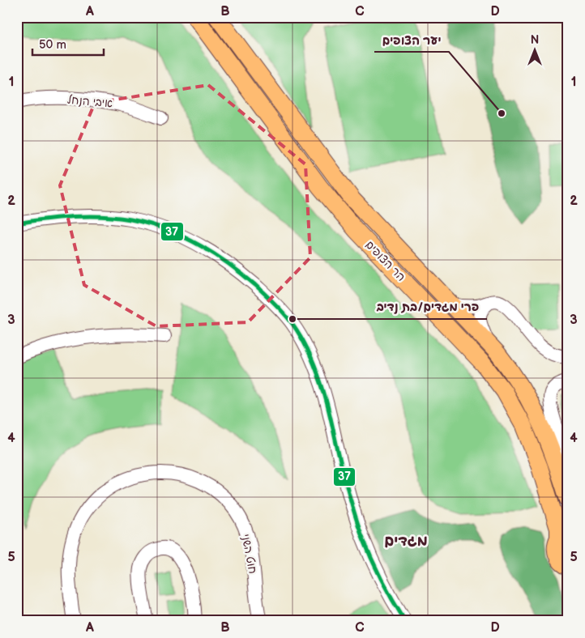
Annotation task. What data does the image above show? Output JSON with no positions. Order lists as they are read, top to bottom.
{
  "streets": {
    "main road": ["הר הצופים"],
    "street": ["איבי הנחל", "חוט השני"]
  },
  "districts": ["מגדים"],
  "places": ["יער הצופים", "פרי מגדים/בת נדיב"],
  "lines": ["transit line 37"],
  "scale_bar": "50 m",
  "north": "top",
  "grid": {
    "columns": [
      "A",
      "B",
      "C",
      "D"
    ],
    "rows": [
      "1",
      "2",
      "3",
      "4",
      "5"
    ]
  }
}
